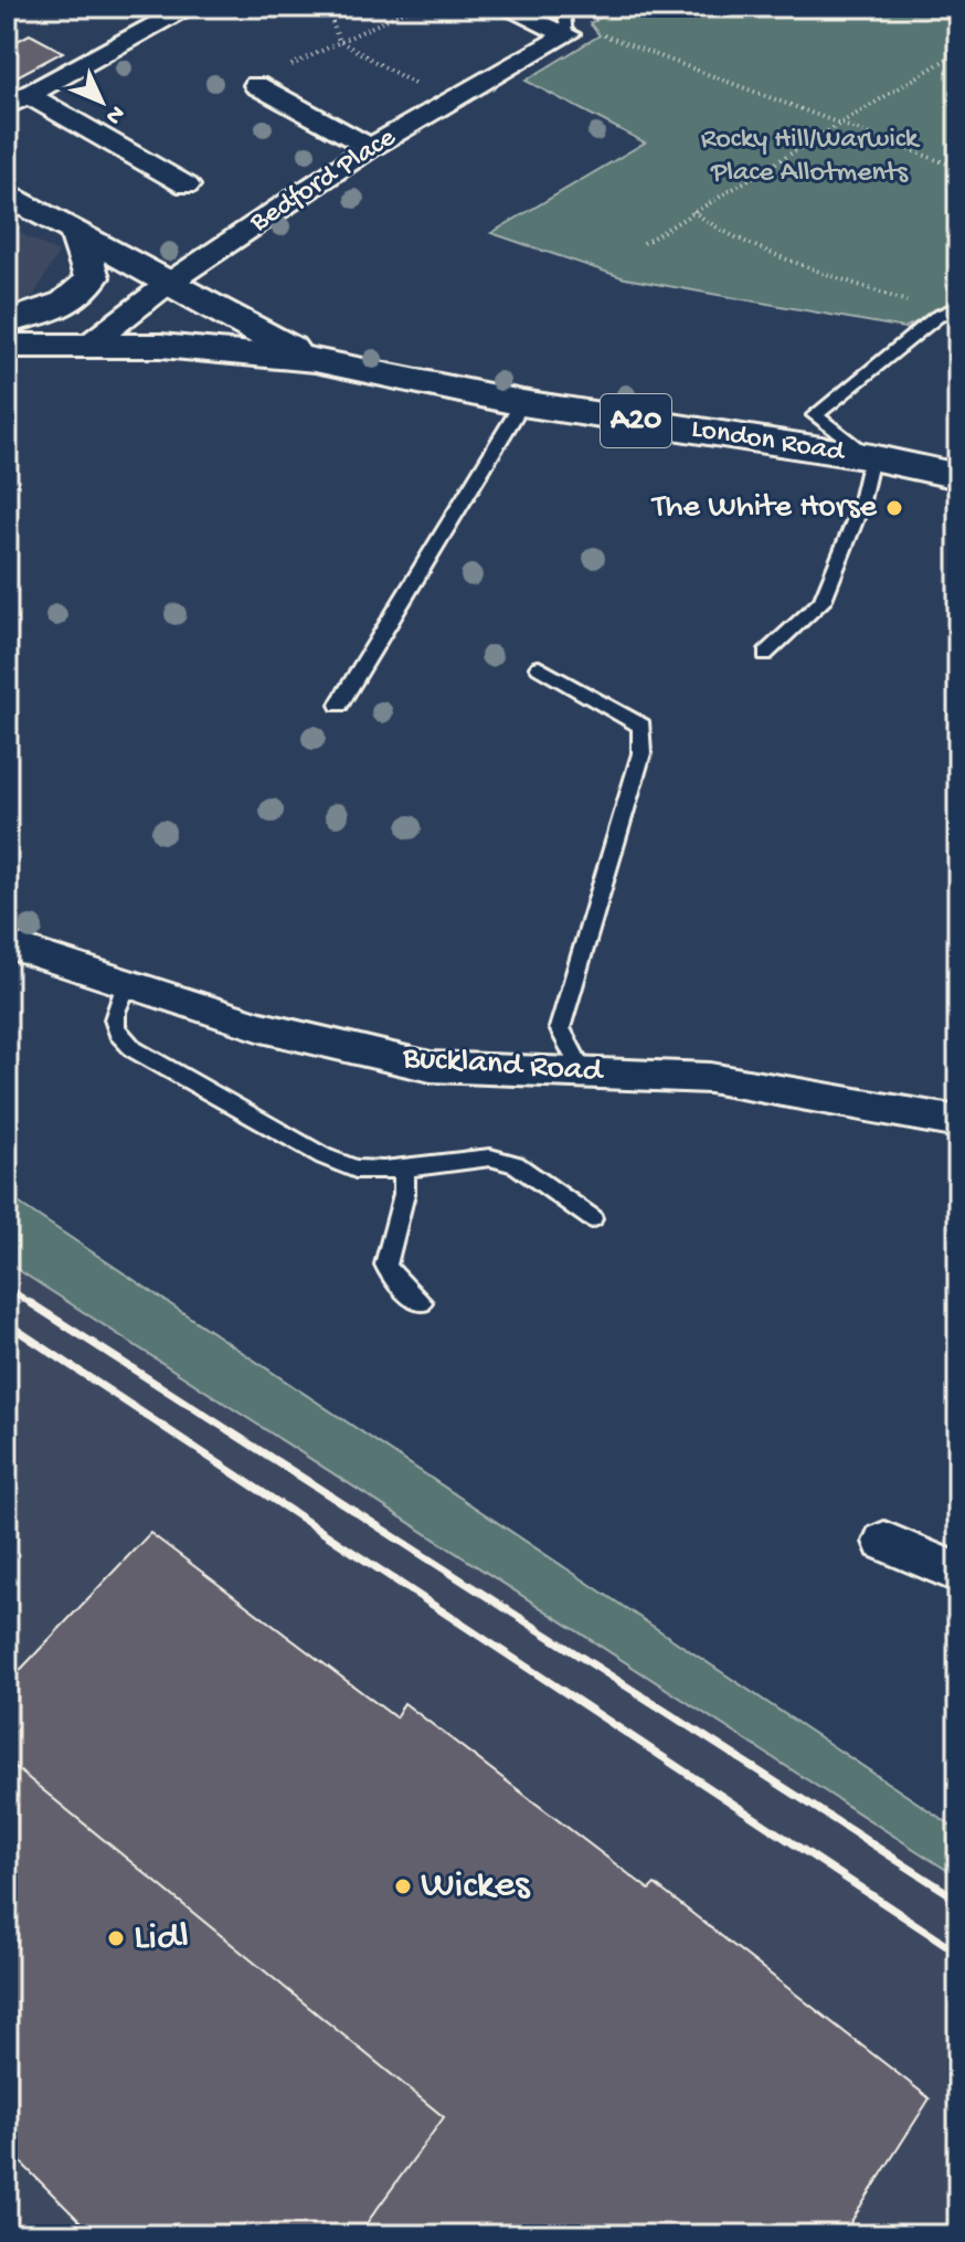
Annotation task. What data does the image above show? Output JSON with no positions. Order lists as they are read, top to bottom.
{
  "streets": {
    "main road": ["A20", "London Road"],
    "street": ["Bedford Place", "Buckland Road"]
  },
  "crossings": [
    ["Bedford Place", "London Road"],
    ["A20", "London Road"]
  ],
  "parks": ["Rocky Hill/Warwick Place Allotments"],
  "places": ["The White Horse", "Wickes", "Lidl"],
  "north": "bottom right"
}
